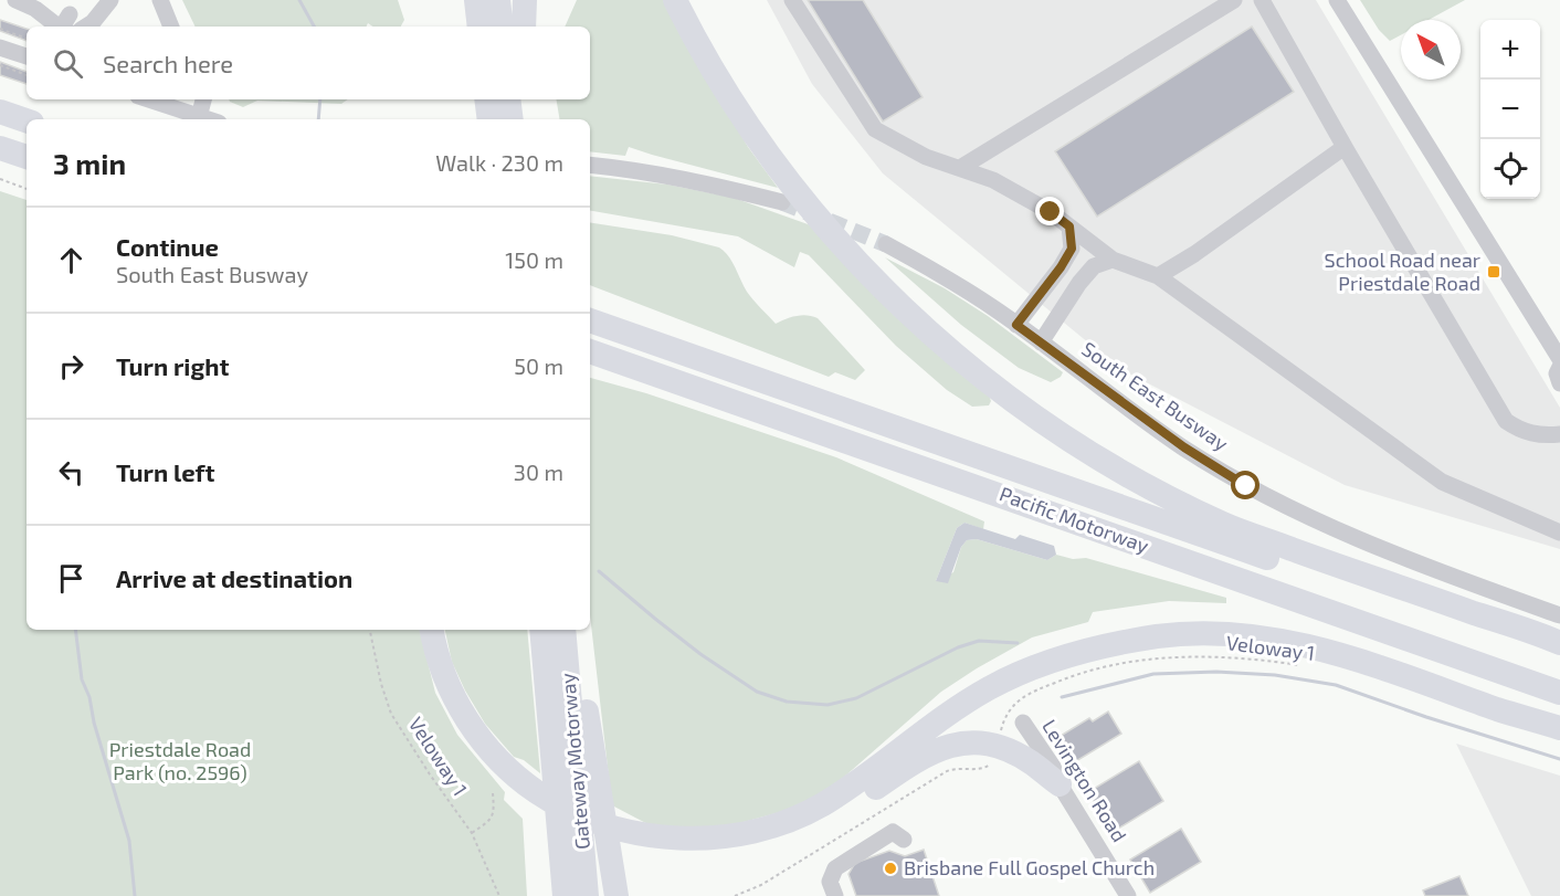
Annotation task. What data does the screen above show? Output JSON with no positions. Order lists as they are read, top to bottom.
{
  "streets": {
    "highway": ["Pacific Motorway", "Gateway Motorway"],
    "street": ["South East Busway", "Levington Road"],
    "path": ["Veloway 1"]
  },
  "parks": ["Priestdale Road Park (no. 2596)"],
  "places": {
    "transit": ["School Road near Priestdale Road"],
    "other": ["Brisbane Full Gospel Church"]
  },
  "north": "top left",
  "page": {
    "map_buttons": ["+", "−"],
    "search": "Search here",
    "heading": ["3 min", "Walk · 230 m"],
    "list": [
      ["Continue", "South East Busway", "150 m"],
      ["Turn right", "50 m"],
      ["Turn left", "30 m"],
      "Arrive at destination"
    ]
  }
}
